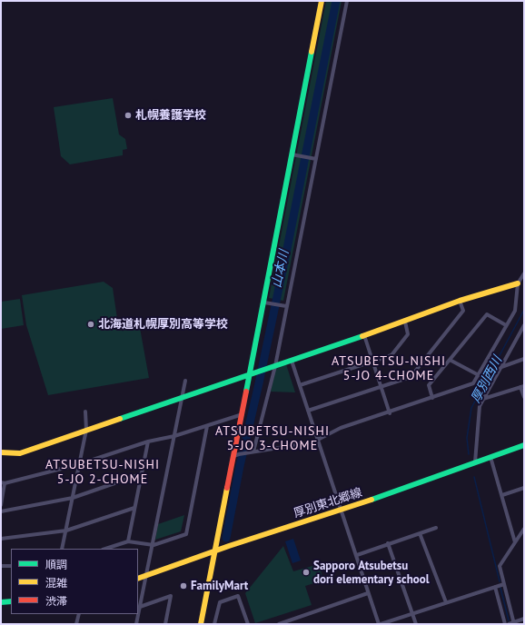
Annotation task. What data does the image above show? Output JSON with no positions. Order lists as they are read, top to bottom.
{
  "streets": {
    "street": ["厚別東北郷線"]
  },
  "districts": ["ATSUBETSU-NISHI 5-JO 4-CHOME", "ATSUBETSU-NISHI 5-JO 3-CHOME", "ATSUBETSU-NISHI 5-JO 2-CHOME"],
  "water": ["山本川", "厚別西川"],
  "places": [
    "札幌養護学校",
    "北海道札幌厚別高等学校",
    "Sapporo Atsubetsu dori elementary school",
    "FamilyMart"
  ],
  "legend": ["順調", "混雑", "渋滞"]
}
